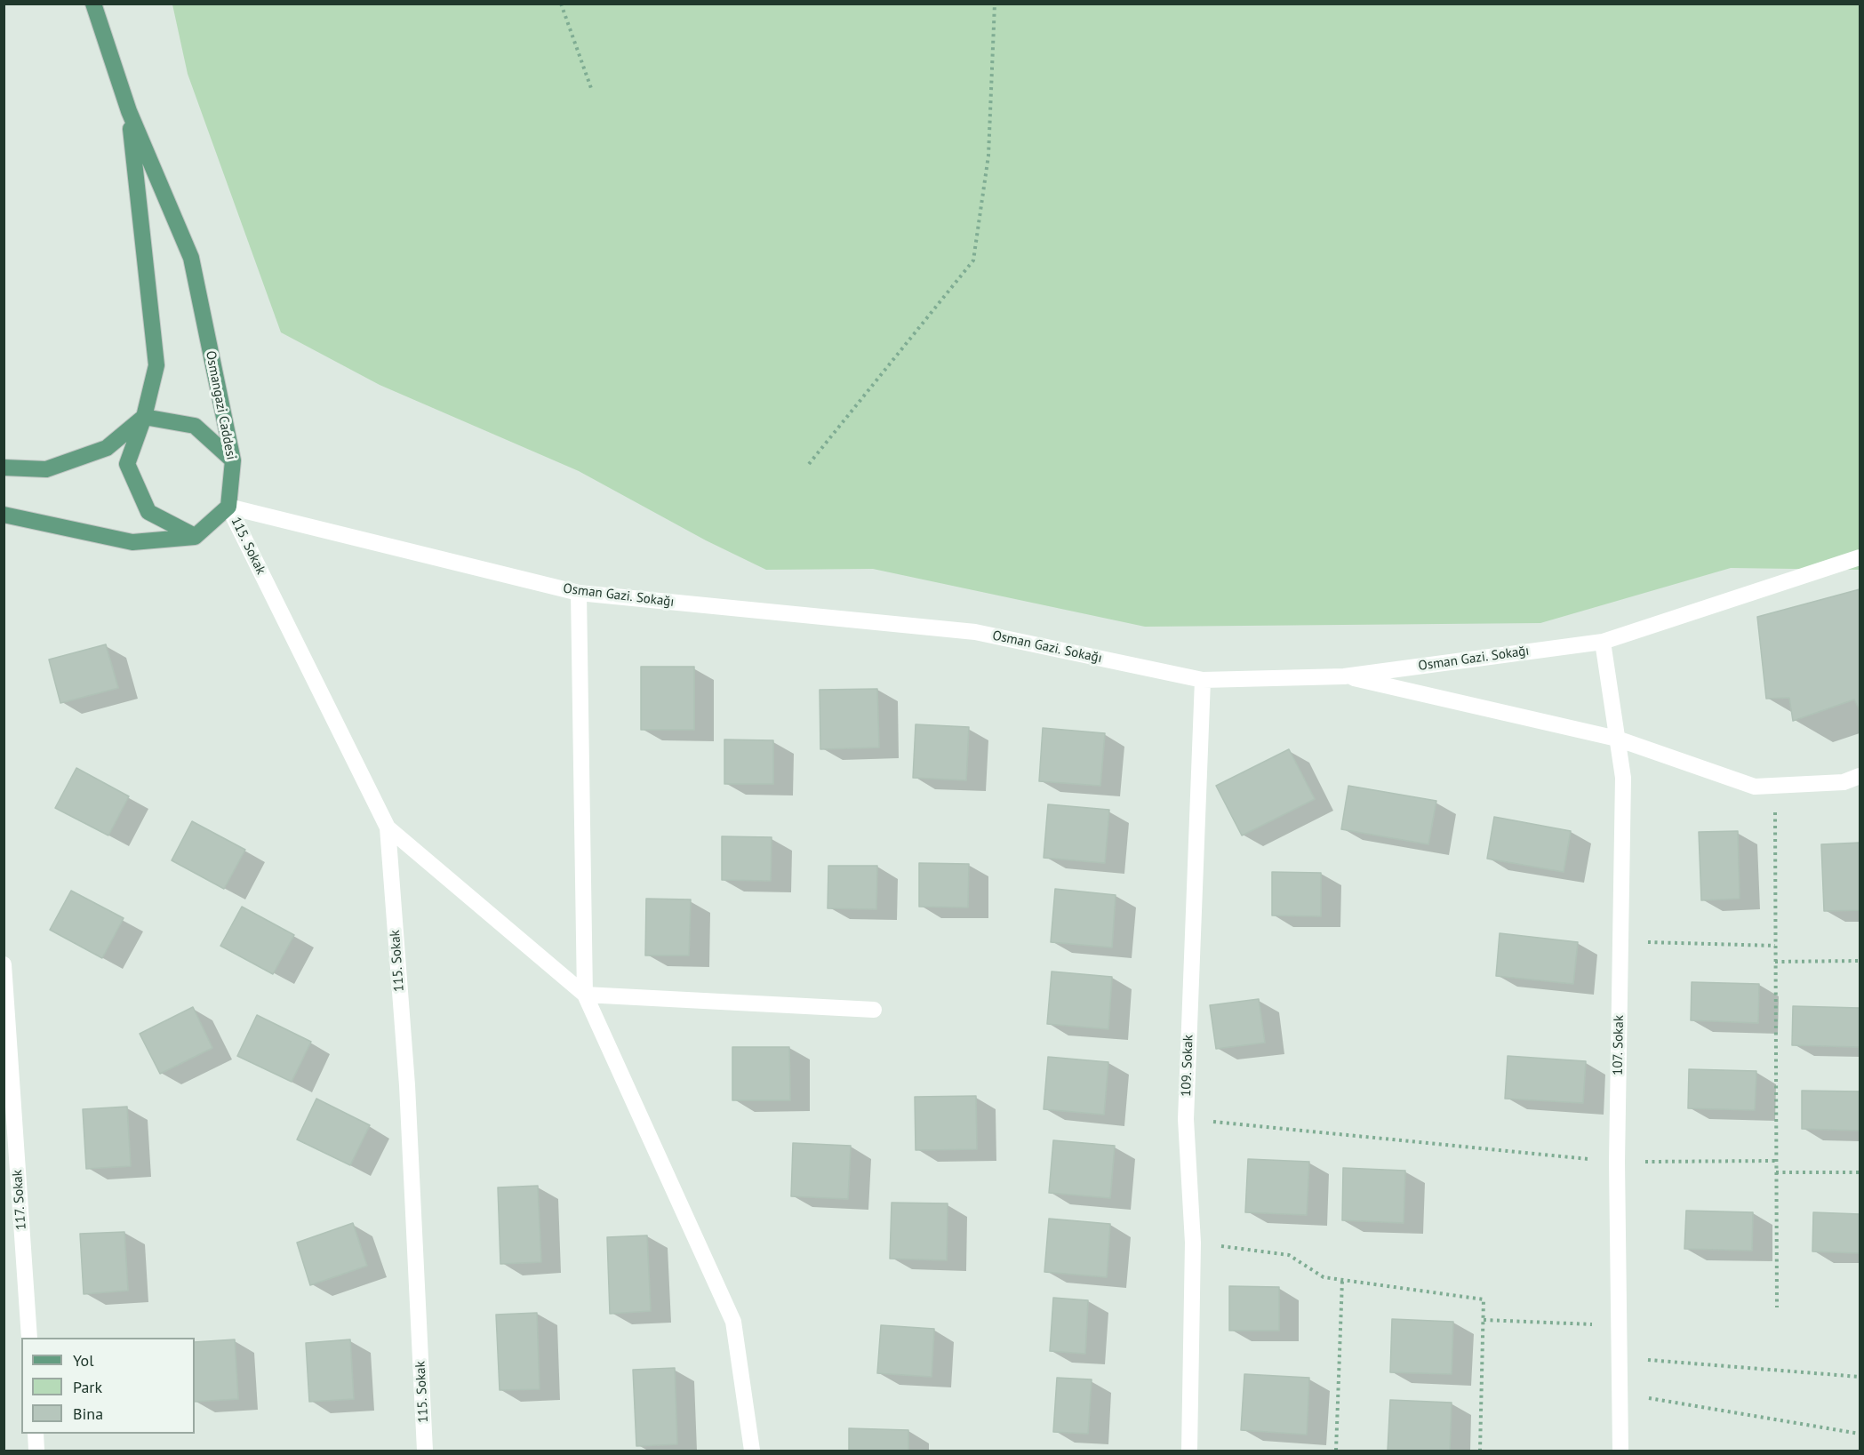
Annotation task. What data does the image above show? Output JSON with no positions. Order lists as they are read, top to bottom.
{
  "streets": {
    "main road": ["Osmangazi Caddesi"],
    "street": [
      "115. Sokak",
      "Osman Gazi. Sokağı",
      "107. Sokak",
      "109. Sokak",
      "117. Sokak"
    ]
  },
  "crossings": [
    ["Osmangazi Caddesi", "115. Sokak"],
    ["Osmangazi Caddesi", "Osman Gazi. Sokağı"],
    ["115. Sokak", "Osman Gazi. Sokağı"],
    ["Osman Gazi. Sokağı", "107. Sokak"],
    ["Osman Gazi. Sokağı", "109. Sokak"]
  ],
  "legend": ["Yol", "Park", "Bina"]
}
